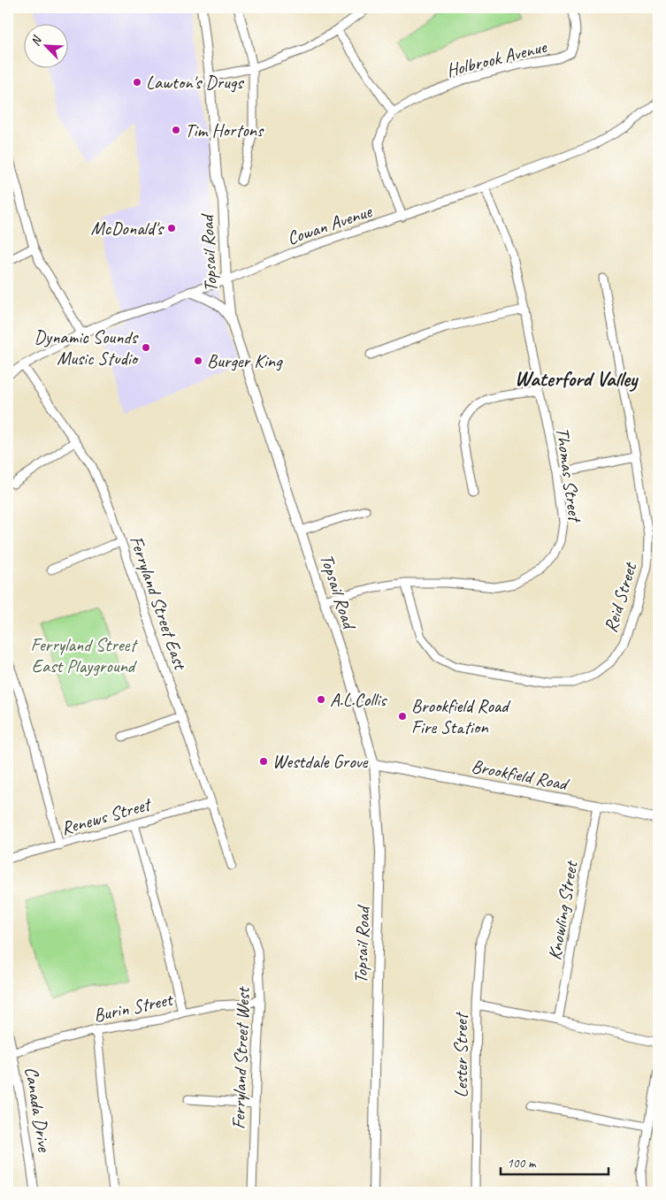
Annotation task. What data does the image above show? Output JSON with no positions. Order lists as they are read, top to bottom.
{
  "streets": {
    "main road": ["Topsail Road", "Brookfield Road"],
    "street": [
      "Holbrook Avenue",
      "Cowan Avenue",
      "Thomas Street",
      "Reid Street",
      "Ferryland Street East",
      "Renews Street",
      "Knowling Street",
      "Burin Street",
      "Lester Street",
      "Ferryland Street West",
      "Canada Drive"
    ]
  },
  "crossings": [
    ["Cowan Avenue", "Topsail Road"],
    ["Cowan Avenue", "Thomas Street"],
    ["Cowan Avenue", "Ferryland Street East"],
    ["Topsail Road", "Thomas Street"],
    ["Topsail Road", "Brookfield Road"],
    ["Thomas Street", "Reid Street"],
    ["Ferryland Street East", "Renews Street"],
    ["Brookfield Road", "Knowling Street"],
    ["Burin Street", "Ferryland Street West"],
    ["Burin Street", "Canada Drive"]
  ],
  "districts": ["Waterford Valley"],
  "parks": ["Ferryland Street East Playground"],
  "places": [
    "Lawton's Drugs",
    "Tim Hortons",
    "McDonald's",
    "Dynamic Sounds Music Studio",
    "Burger King",
    "A.L.Collis",
    "Brookfield Road Fire Station",
    "Westdale Grove"
  ],
  "scale_bar": "100 m",
  "north": "top left"
}
